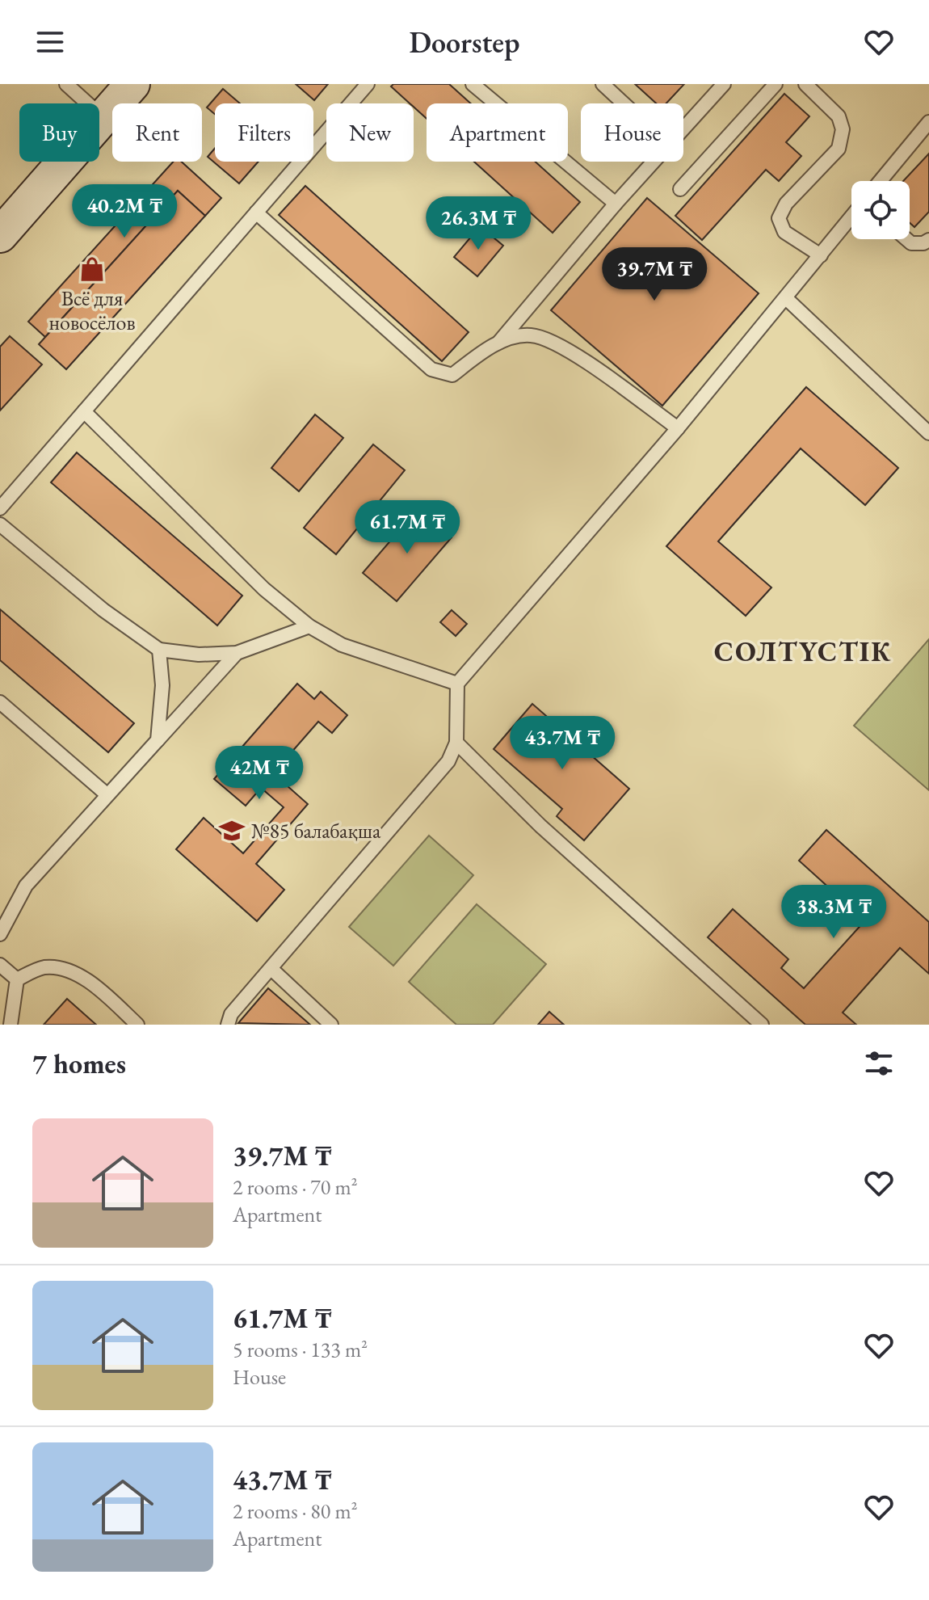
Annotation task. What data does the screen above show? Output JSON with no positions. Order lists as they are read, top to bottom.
{
  "districts": ["СОЛТҮСТІК"],
  "places": {
    "shop": ["Всё для новосёлов"],
    "school or university": ["№85 балабақша"]
  },
  "page": {
    "header": "Doorstep",
    "chip": [
      "Buy",
      "Rent",
      "Filters",
      "New",
      "Apartment",
      "House"
    ],
    "price": [
      "40.2M ₸",
      "26.3M ₸",
      "39.7M ₸",
      "61.7M ₸",
      "43.7M ₸",
      "42M ₸",
      "38.3M ₸"
    ],
    "heading": "7 homes",
    "list": [
      {
        "name": "39.7M ₸",
        "note": "2 rooms · 70 m² · Apartment"
      },
      {
        "name": "61.7M ₸",
        "note": "5 rooms · 133 m² · House"
      },
      {
        "name": "43.7M ₸",
        "note": "2 rooms · 80 m² · Apartment"
      }
    ]
  }
}
